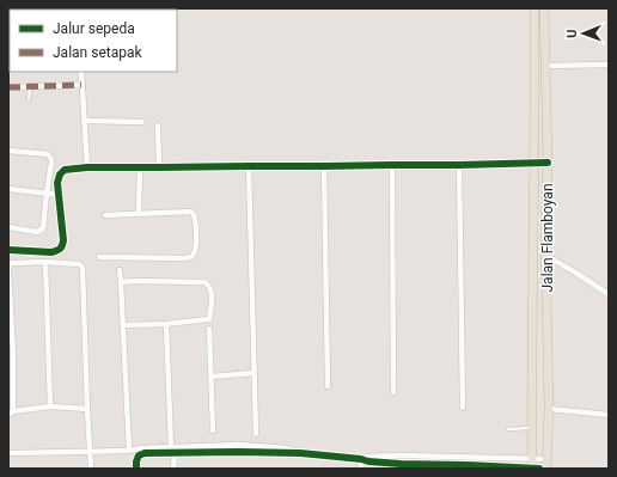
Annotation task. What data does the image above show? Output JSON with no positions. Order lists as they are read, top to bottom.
{
  "streets": {
    "main road": ["Jalan Flamboyan"]
  },
  "legend": ["Jalur sepeda", "Jalan setapak"],
  "north": "left"
}
